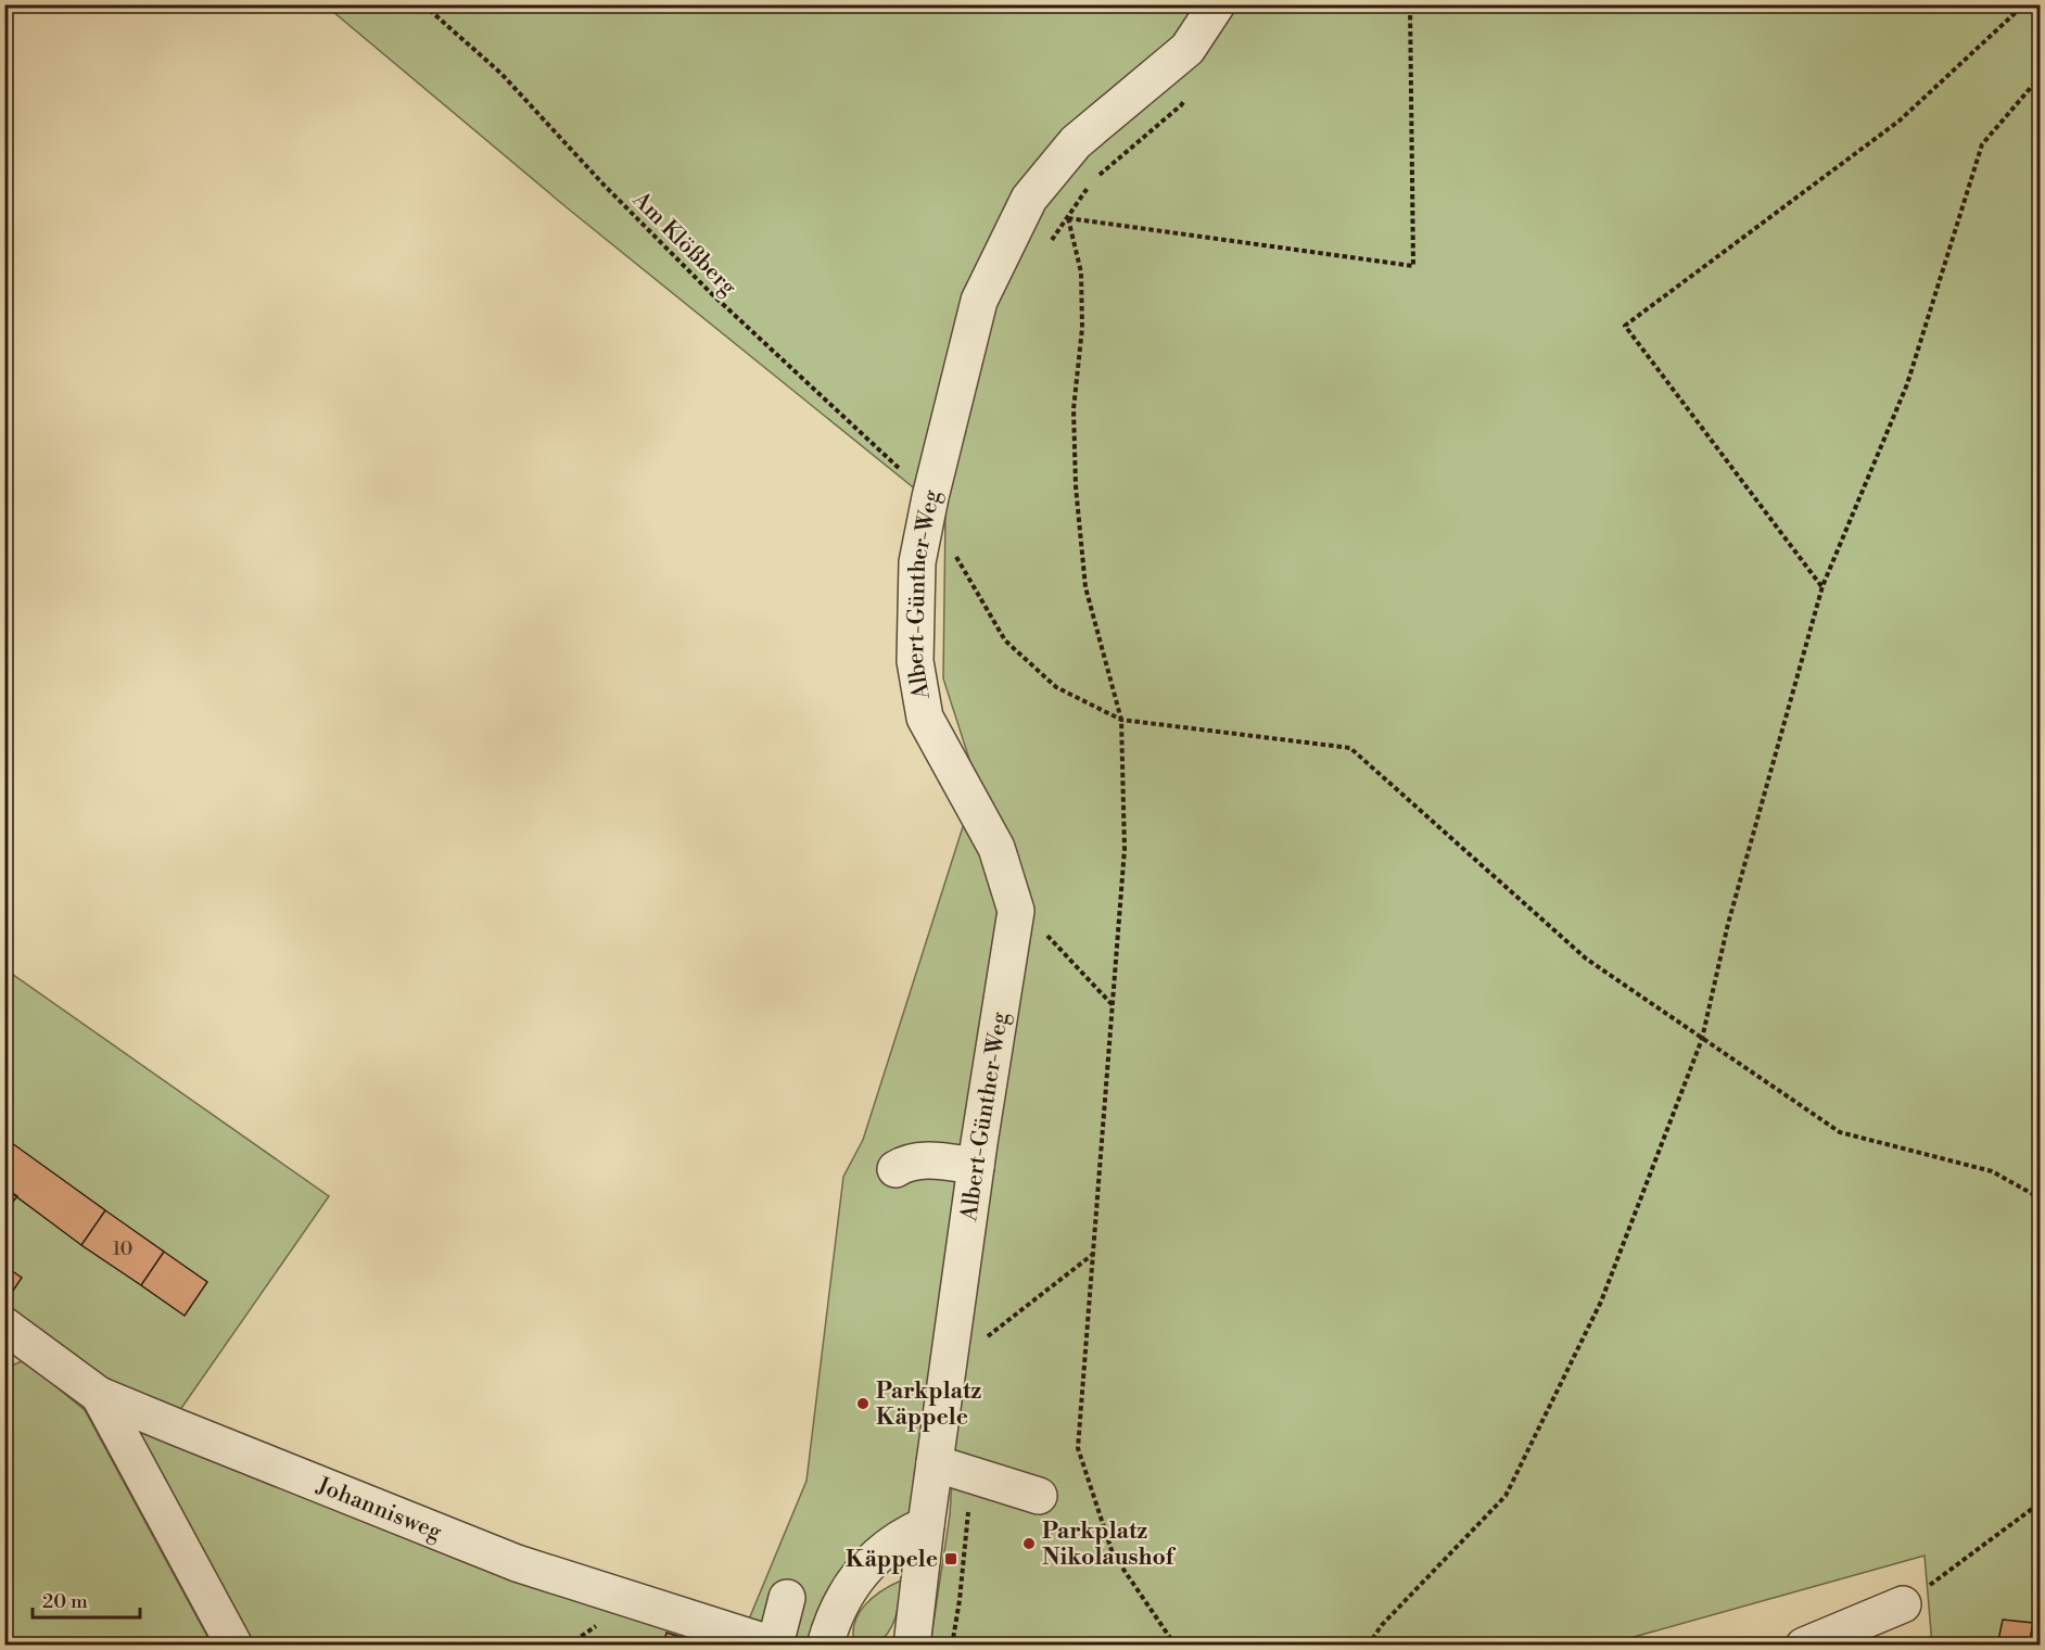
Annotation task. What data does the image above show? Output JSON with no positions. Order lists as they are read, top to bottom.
{
  "streets": {
    "street": ["Albert-Günther-Weg", "Johannisweg"],
    "path": ["Am Klößberg"]
  },
  "crossings": [
    ["Am Klößberg", "Albert-Günther-Weg"]
  ],
  "places": {
    "other": ["Parkplatz Käppele", "Parkplatz Nikolaushof"],
    "transit": ["Käppele"]
  },
  "house_numbers": ["10"],
  "scale_bar": "20 m"
}
